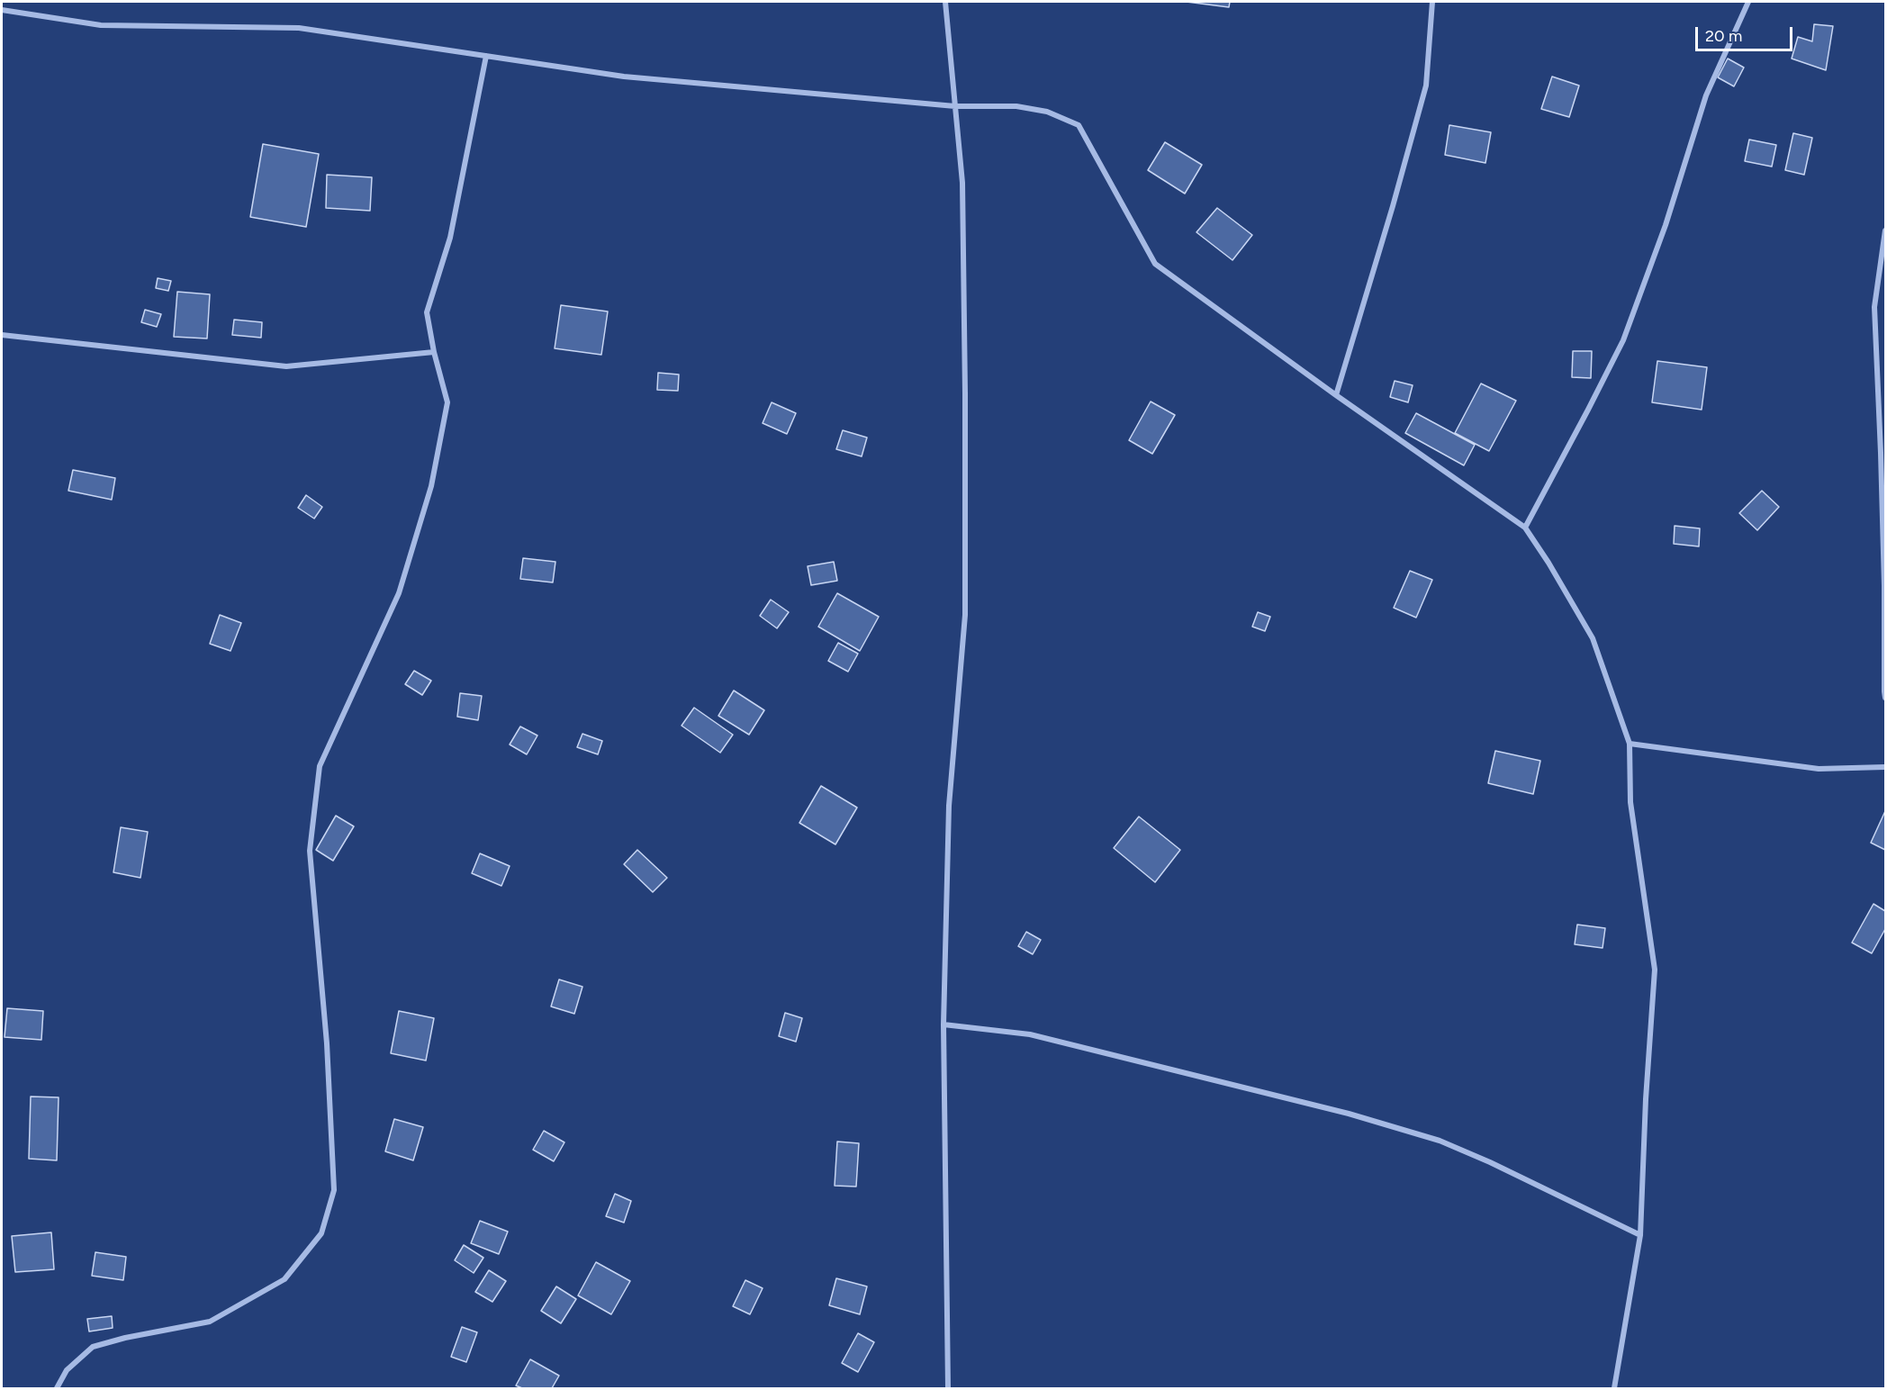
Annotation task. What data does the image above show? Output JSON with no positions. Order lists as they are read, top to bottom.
{
  "scale_bar": "20 m"
}
